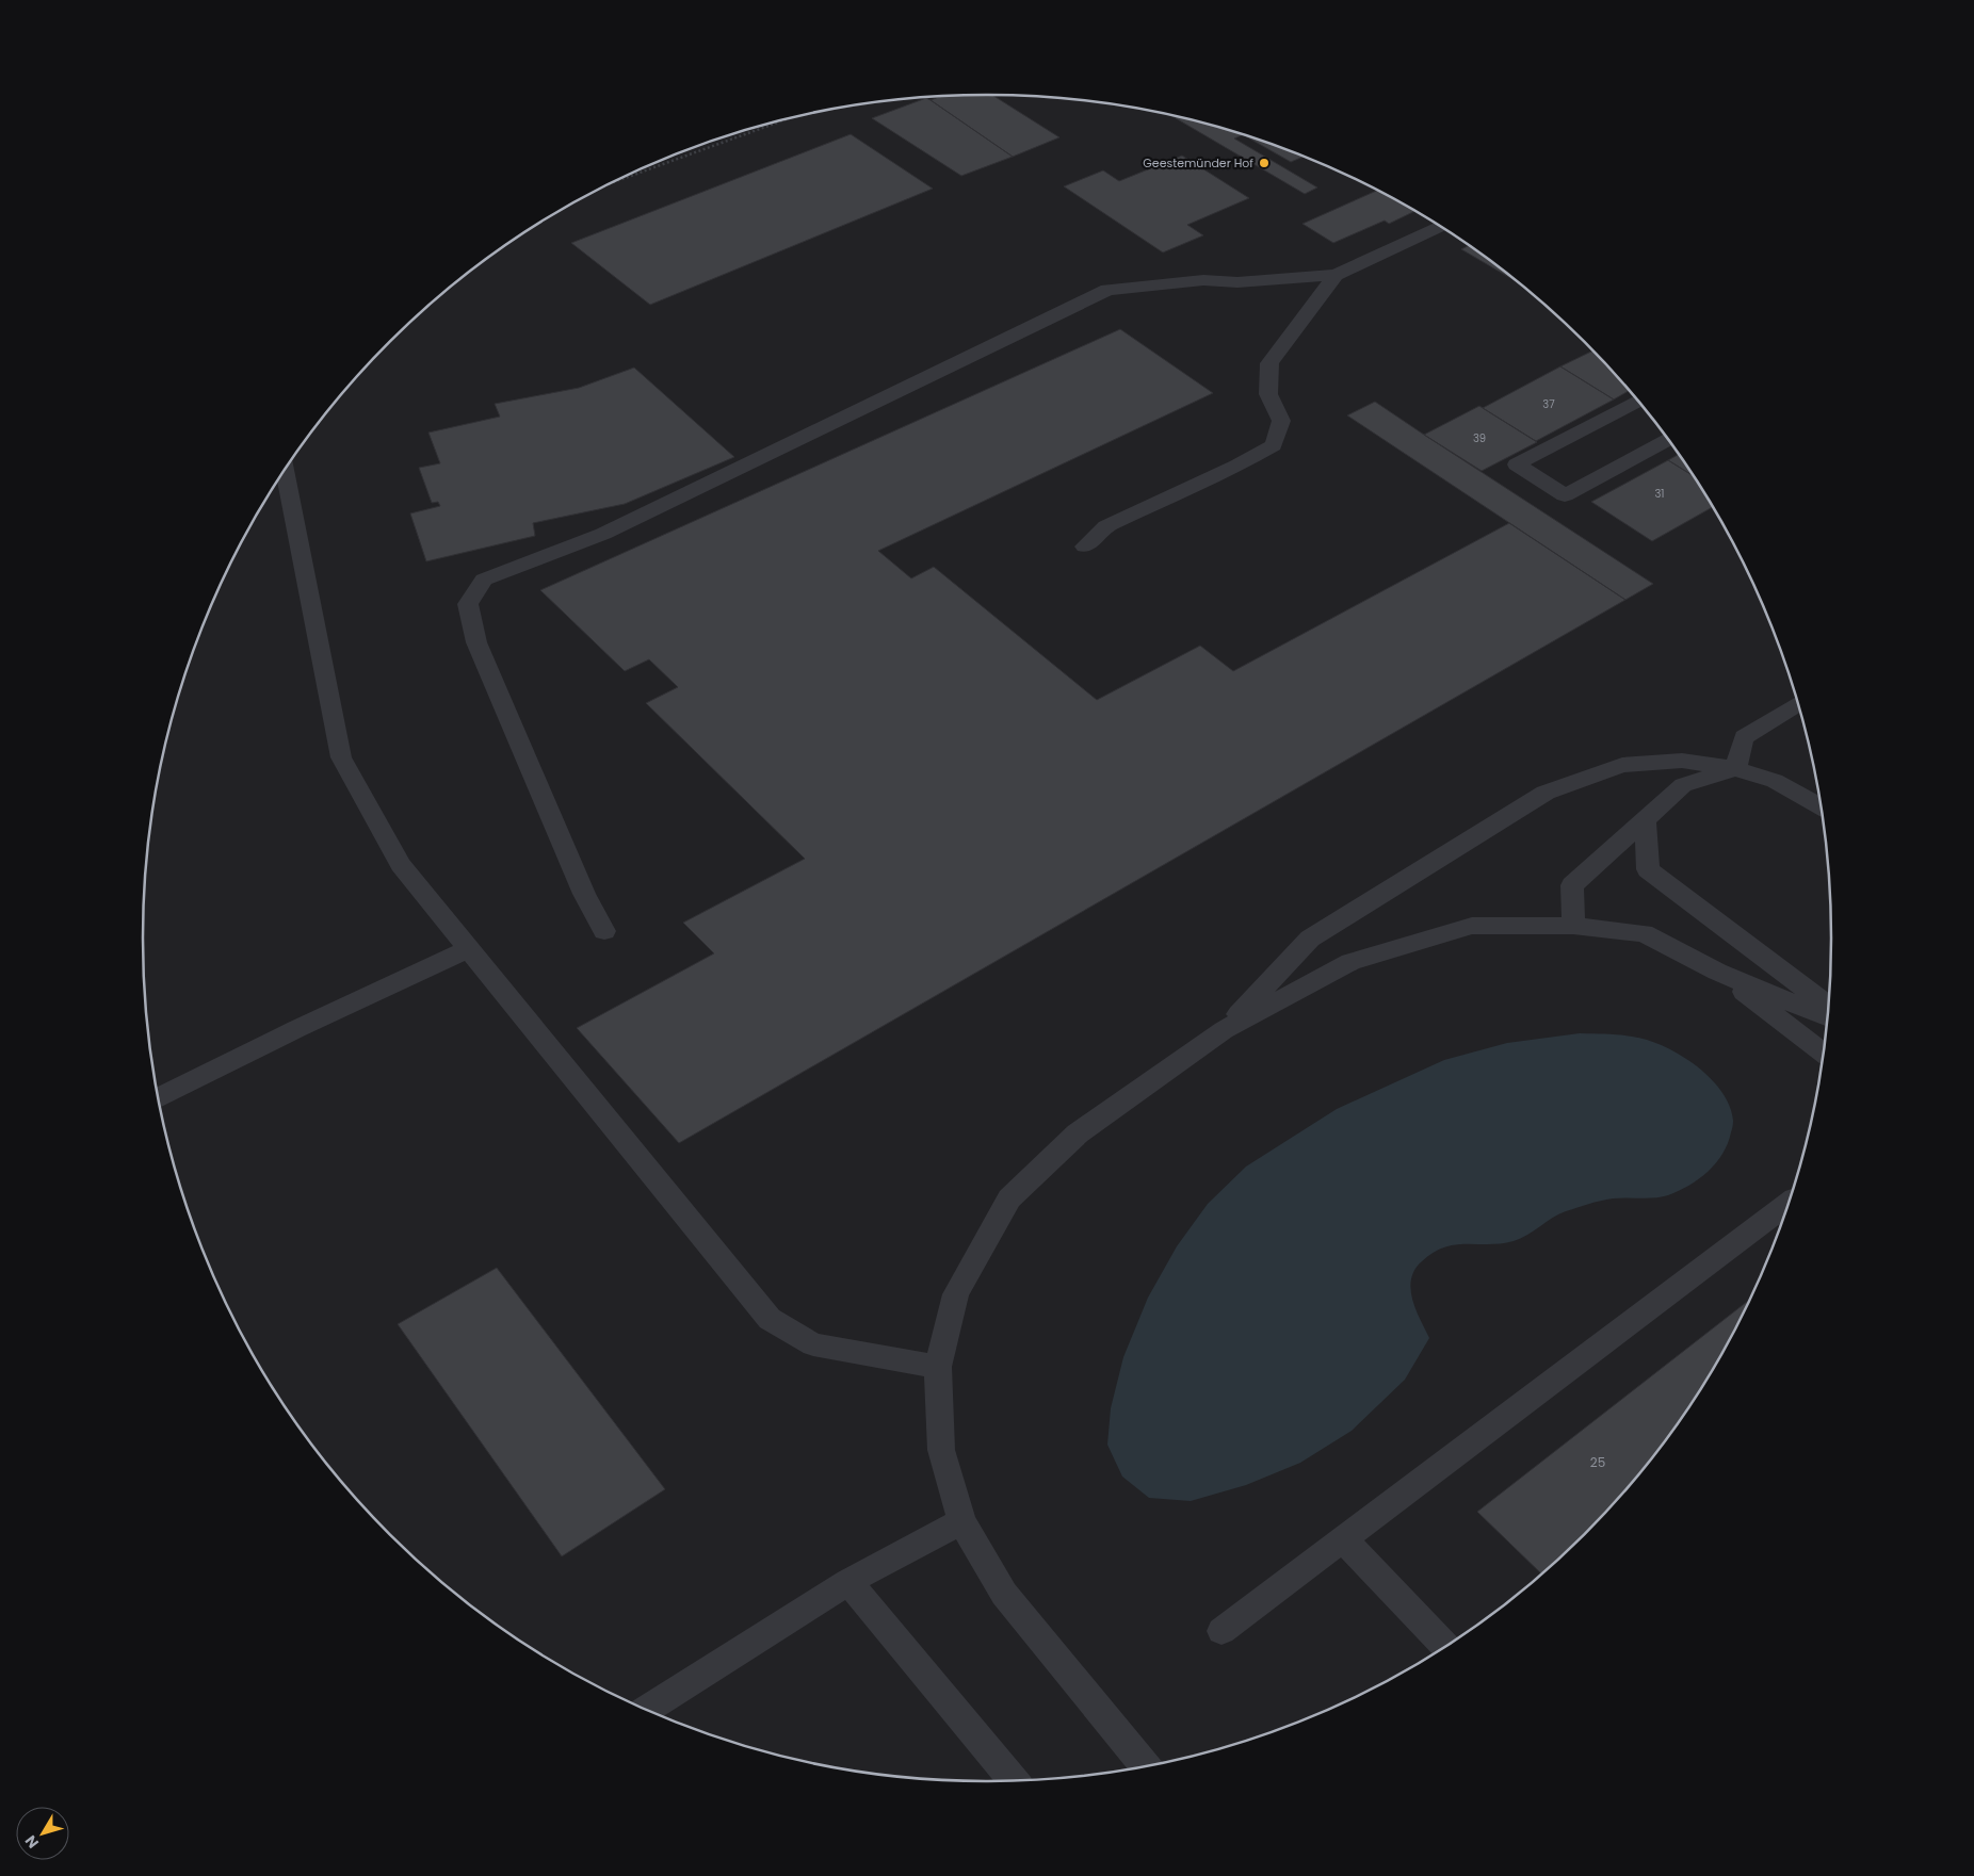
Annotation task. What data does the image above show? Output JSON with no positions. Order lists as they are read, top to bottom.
{
  "places": ["Geestemünder Hof"],
  "house_numbers": [
    "37",
    "39",
    "31",
    "25"
  ],
  "north": "bottom left"
}
